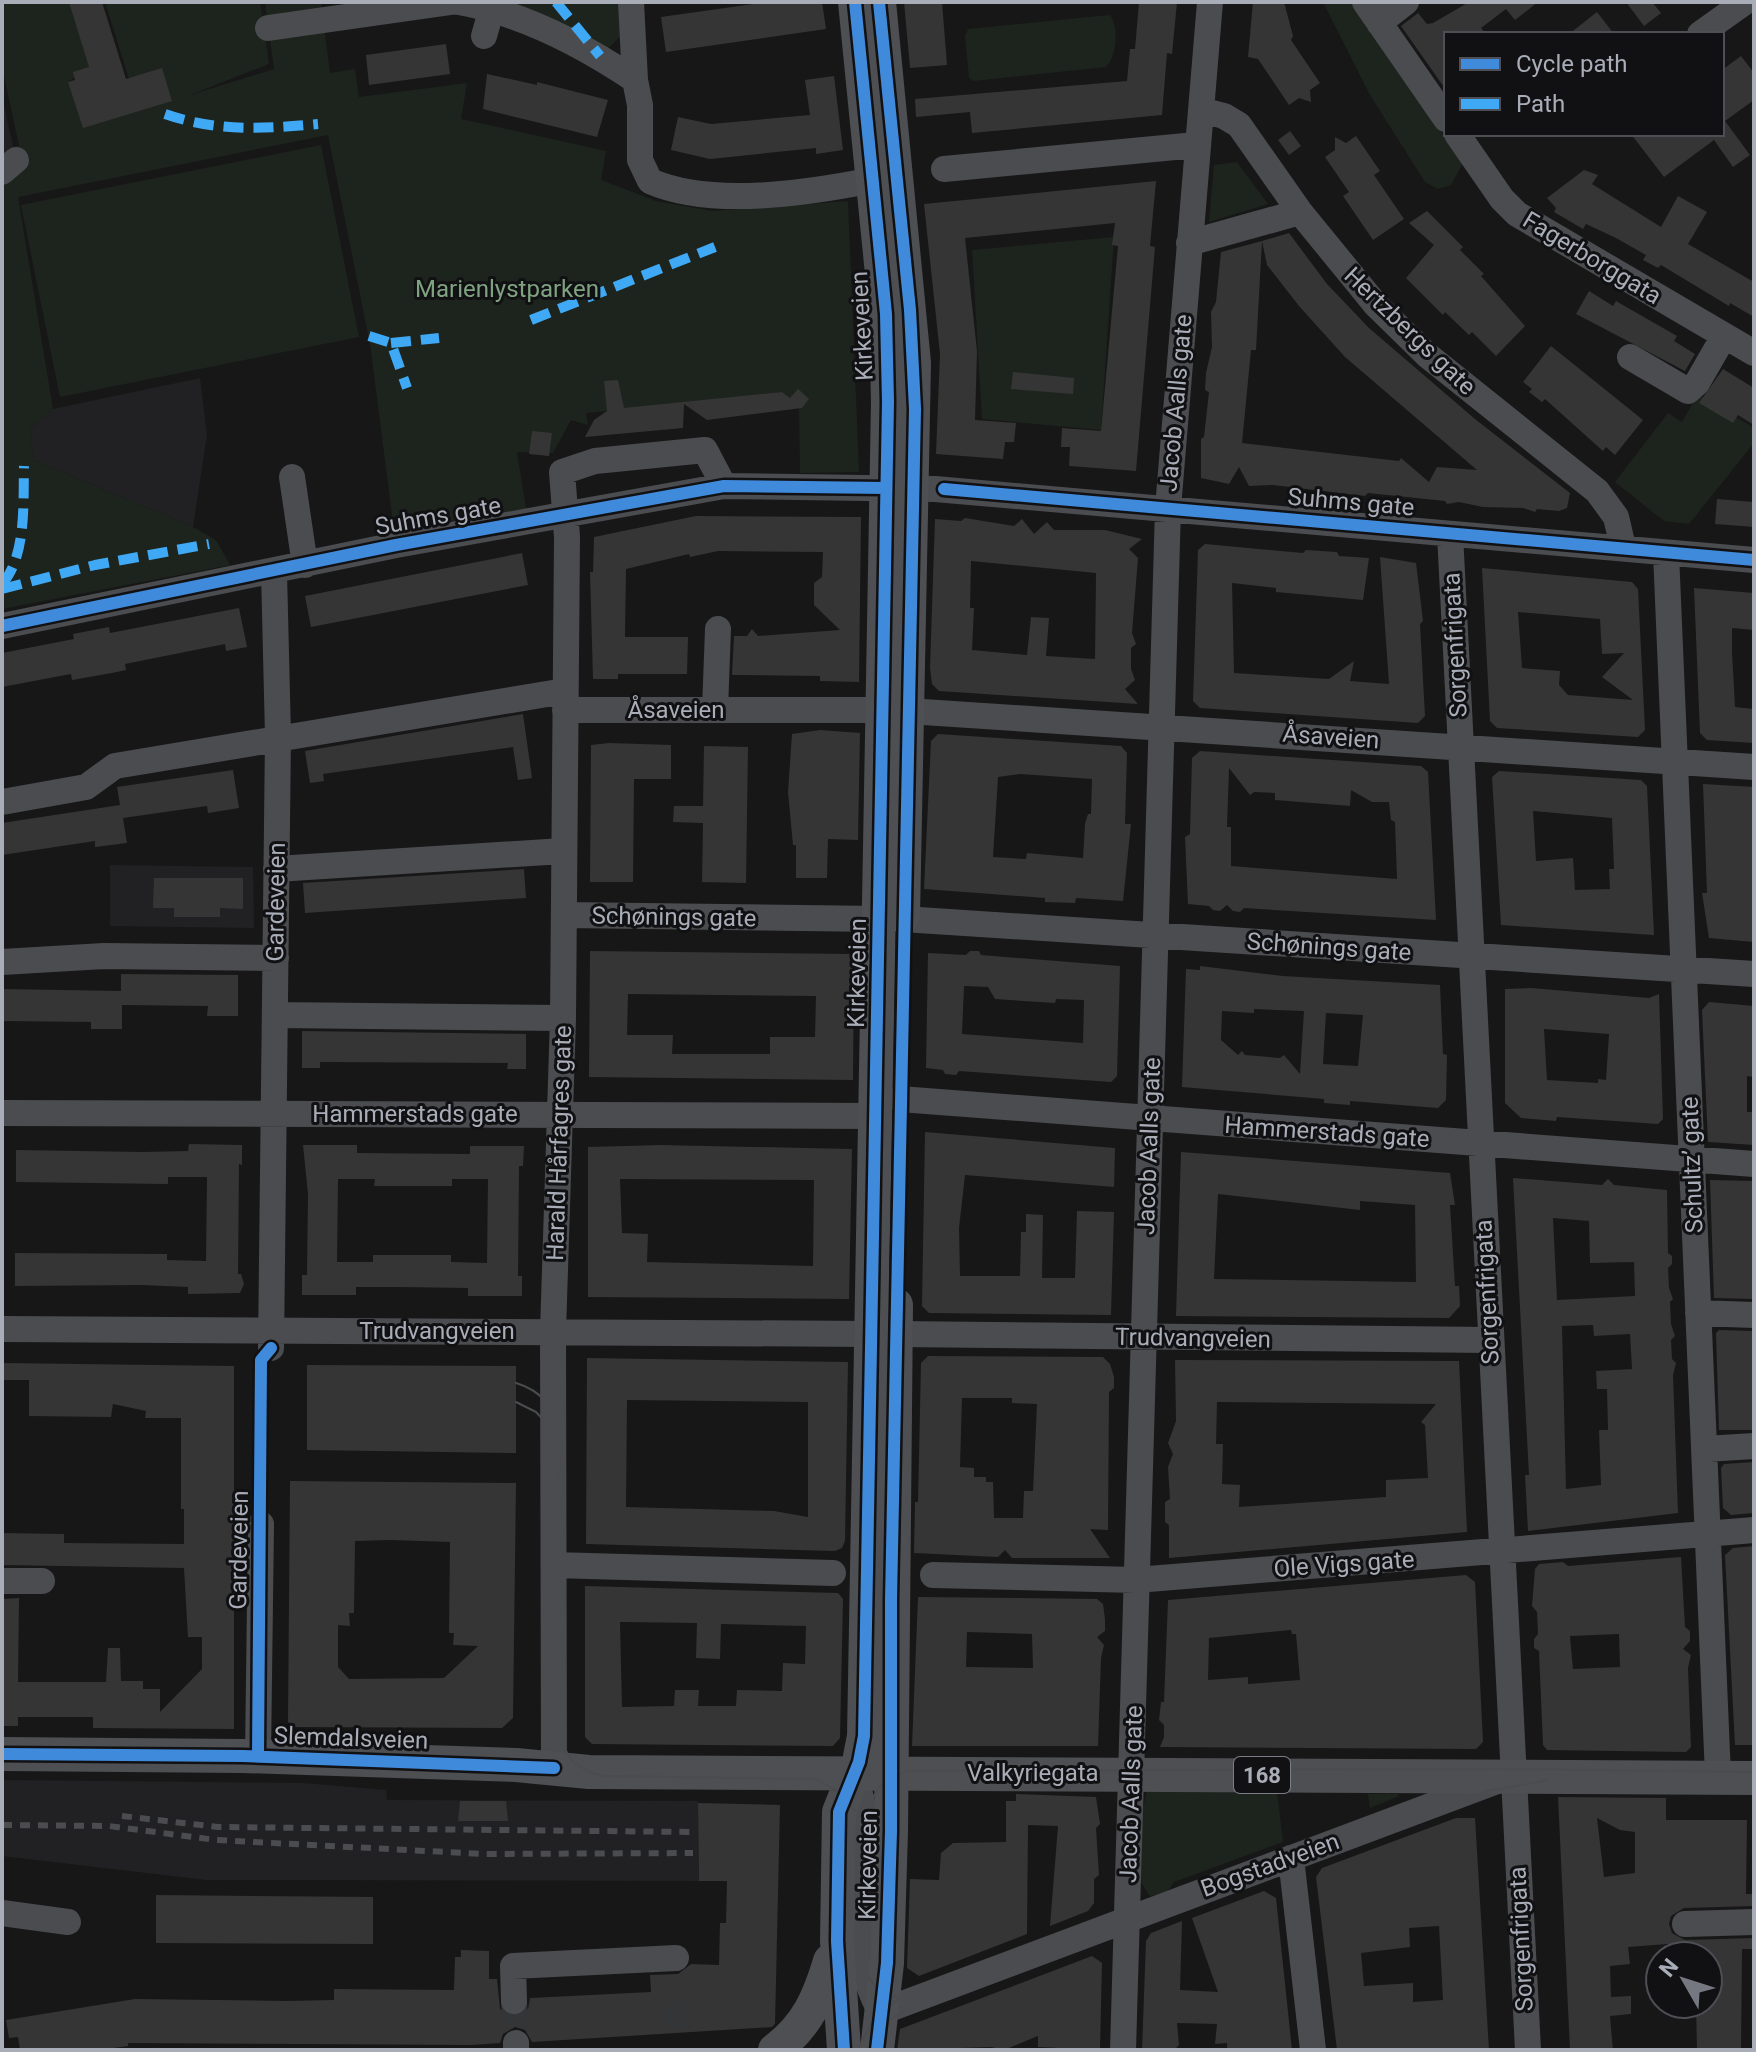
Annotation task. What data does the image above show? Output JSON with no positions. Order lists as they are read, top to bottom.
{
  "streets": {
    "main road": [
      "Kirkeveien",
      "Slemdalsveien",
      "Valkyriegata",
      "168",
      "Bogstadveien"
    ],
    "street": [
      "Fagerborggata",
      "Hertzbergs gate",
      "Jacob Aalls gate",
      "Suhms gate",
      "Sorgenfrigata",
      "Åsaveien",
      "Gardeveien",
      "Schønings gate",
      "Hammerstads gate",
      "Harald Hårfagres gate",
      "Schultz’ gate",
      "Trudvangveien",
      "Ole Vigs gate"
    ]
  },
  "crossings": [
    ["Kirkeveien", "Suhms gate"],
    ["Kirkeveien", "Åsaveien"],
    ["Kirkeveien", "Schønings gate"],
    ["Kirkeveien", "Hammerstads gate"],
    ["Kirkeveien", "Trudvangveien"],
    ["Kirkeveien", "Valkyriegata"],
    ["Kirkeveien", "Bogstadveien"],
    ["Hertzbergs gate", "Jacob Aalls gate"],
    ["Hertzbergs gate", "Suhms gate"],
    ["Jacob Aalls gate", "Suhms gate"],
    ["Jacob Aalls gate", "Åsaveien"],
    ["Jacob Aalls gate", "Schønings gate"],
    ["Jacob Aalls gate", "Hammerstads gate"],
    ["Jacob Aalls gate", "Trudvangveien"],
    ["Jacob Aalls gate", "Ole Vigs gate"],
    ["Jacob Aalls gate", "Valkyriegata"],
    ["Jacob Aalls gate", "Bogstadveien"],
    ["Suhms gate", "Sorgenfrigata"],
    ["Suhms gate", "Gardeveien"],
    ["Suhms gate", "Harald Hårfagres gate"],
    ["Suhms gate", "Schultz’ gate"],
    ["Sorgenfrigata", "Åsaveien"],
    ["Sorgenfrigata", "Schønings gate"],
    ["Sorgenfrigata", "Hammerstads gate"],
    ["Sorgenfrigata", "Trudvangveien"],
    ["Sorgenfrigata", "Ole Vigs gate"],
    ["Sorgenfrigata", "Valkyriegata"],
    ["Sorgenfrigata", "Bogstadveien"],
    ["Åsaveien", "Gardeveien"],
    ["Åsaveien", "Harald Hårfagres gate"],
    ["Åsaveien", "Schultz’ gate"],
    ["Gardeveien", "Hammerstads gate"],
    ["Gardeveien", "Trudvangveien"],
    ["Gardeveien", "Slemdalsveien"],
    ["Schønings gate", "Harald Hårfagres gate"],
    ["Schønings gate", "Schultz’ gate"],
    ["Hammerstads gate", "Harald Hårfagres gate"],
    ["Hammerstads gate", "Schultz’ gate"],
    ["Harald Hårfagres gate", "Trudvangveien"],
    ["Harald Hårfagres gate", "Slemdalsveien"],
    ["Harald Hårfagres gate", "Valkyriegata"],
    ["Schultz’ gate", "Ole Vigs gate"],
    ["Schultz’ gate", "Bogstadveien"],
    ["Slemdalsveien", "Valkyriegata"],
    ["Valkyriegata", "Bogstadveien"]
  ],
  "parks": ["Marienlystparken"],
  "legend": ["Cycle path", "Path"],
  "north": "top left"
}
